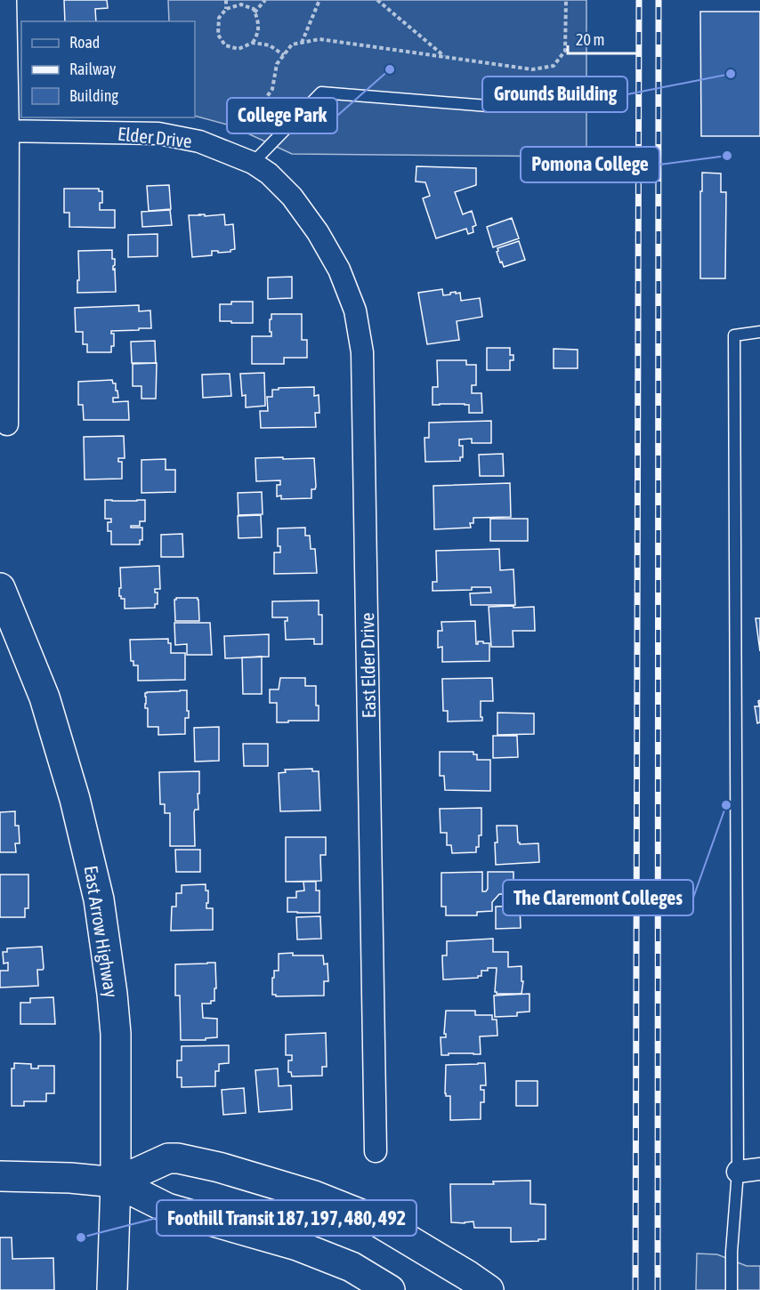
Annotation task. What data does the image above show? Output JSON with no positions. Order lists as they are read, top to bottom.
{
  "streets": {
    "main road": ["East Arrow Highway"],
    "street": ["Elder Drive", "East Elder Drive"]
  },
  "crossings": [
    ["Elder Drive", "East Elder Drive"]
  ],
  "places": [
    "College Park",
    "Grounds Building",
    "Pomona College",
    "The Claremont Colleges",
    "Foothill Transit 187, 197, 480, 492"
  ],
  "legend": ["Road", "Railway", "Building"],
  "scale_bar": "20 m"
}
